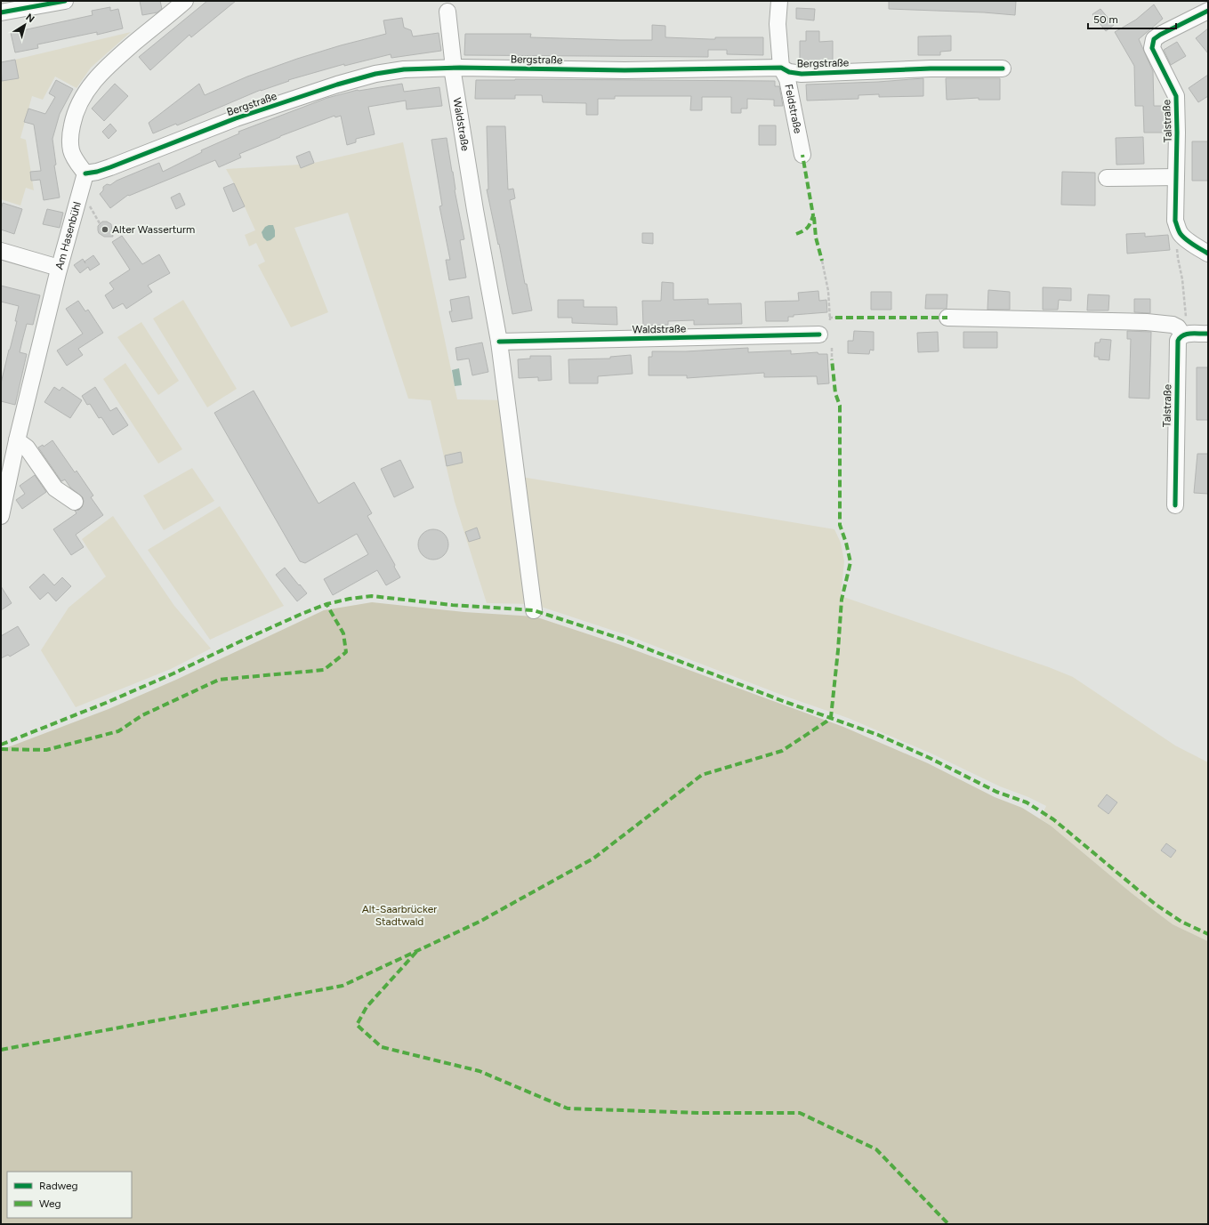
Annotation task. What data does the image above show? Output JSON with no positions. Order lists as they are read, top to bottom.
{
  "streets": {
    "street": [
      "Bergstraße",
      "Feldstraße",
      "Talstraße",
      "Waldstraße",
      "Am Hasenbühl"
    ]
  },
  "crossings": [
    ["Bergstraße", "Feldstraße"],
    ["Bergstraße", "Waldstraße"],
    ["Bergstraße", "Am Hasenbühl"]
  ],
  "parks": ["Alt-Saarbrücker Stadtwald"],
  "places": ["Alter Wasserturm"],
  "legend": ["Radweg", "Weg"],
  "scale_bar": "50 m",
  "north": "top right"
}
